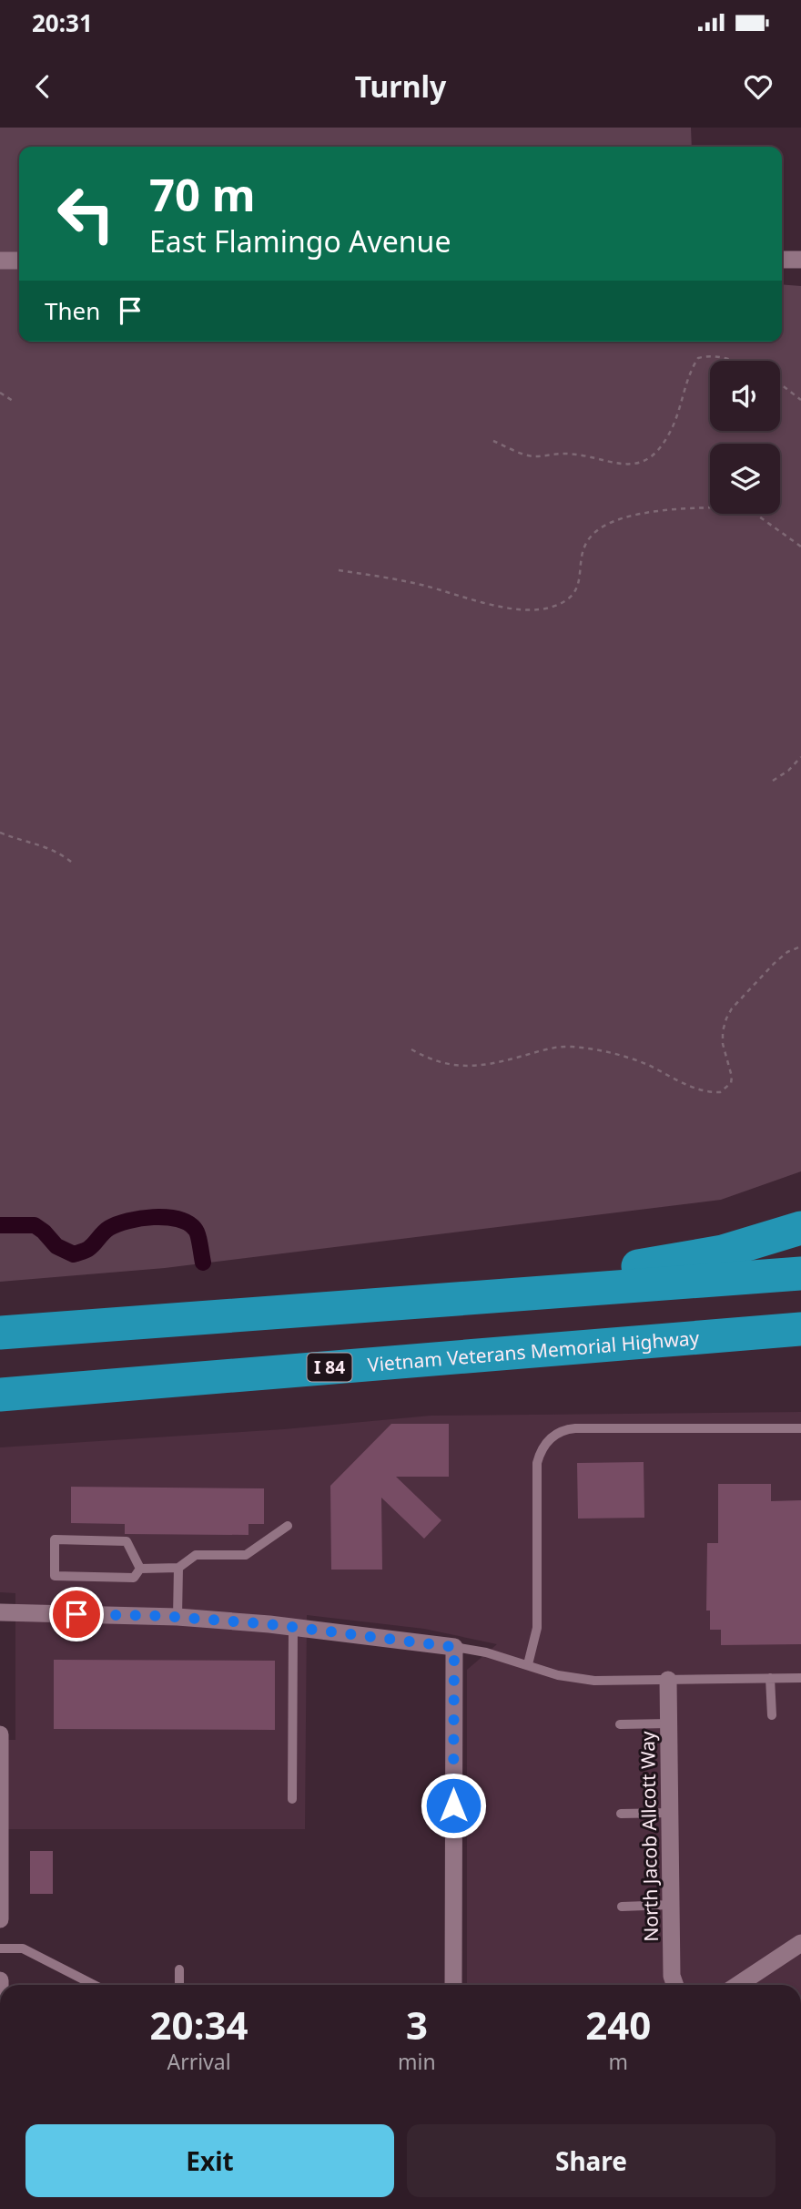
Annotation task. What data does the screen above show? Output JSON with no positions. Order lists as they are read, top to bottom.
{
  "streets": {
    "highway": ["Vietnam Veterans Memorial Highway", "I 84"],
    "street": ["North Jacob Allcott Way"]
  },
  "page": {
    "status": "20:31",
    "header": "Turnly",
    "turn": ["70 m", "East Flamingo Avenue"],
    "then": "Then",
    "eta": [
      "20:34",
      "Arrival",
      "3",
      "min",
      "240",
      "m"
    ],
    "buttons": ["Exit", "Share"]
  }
}
